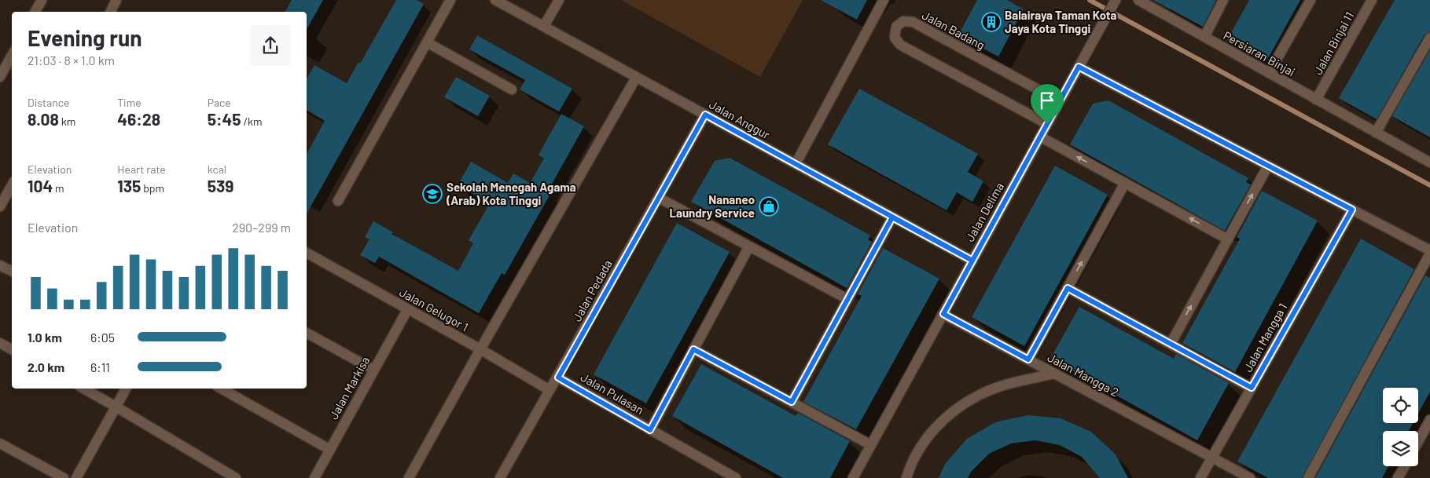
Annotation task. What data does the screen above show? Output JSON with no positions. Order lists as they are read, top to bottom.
{
  "streets": {
    "street": [
      "Jalan Badang",
      "Jalan Binjai 11",
      "Persiaran Binjai",
      "Jalan Anggur",
      "Jalan Delima",
      "Jalan Pedada",
      "Jalan Gelugor 1",
      "Jalan Mangga 1",
      "Jalan Mangga 2",
      "Jalan Markisa",
      "Jalan Pulasan"
    ]
  },
  "crossings": [
    ["Jalan Badang", "Jalan Delima"],
    ["Jalan Binjai 11", "Persiaran Binjai"],
    ["Jalan Anggur", "Jalan Delima"],
    ["Jalan Anggur", "Jalan Pedada"],
    ["Jalan Delima", "Jalan Mangga 2"],
    ["Jalan Pedada", "Jalan Gelugor 1"],
    ["Jalan Pedada", "Jalan Pulasan"],
    ["Jalan Gelugor 1", "Jalan Markisa"],
    ["Jalan Mangga 1", "Jalan Mangga 2"]
  ],
  "places": {
    "building": ["Balairaya Taman Kota Jaya Kota Tinggi"],
    "school or university": ["Sekolah Menegah Agama (Arab) Kota Tinggi"],
    "shop": ["Nananeo Laundry Service"]
  },
  "page": {
    "heading": ["Evening run", "21:03 · 8 × 1.0 km"],
    "stats": [
      ["Distance", "8.08 km"],
      ["Time", "46:28"],
      ["Pace", "5:45 /km"],
      ["Elevation", "104 m"],
      ["Heart rate", "135 bpm"],
      ["kcal", "539"]
    ],
    "chart": ["Elevation", "290–299 m"],
    "list": [
      {
        "name": "1.0 km",
        "note": "6:05"
      },
      {
        "name": "2.0 km",
        "note": "6:11"
      }
    ]
  }
}
